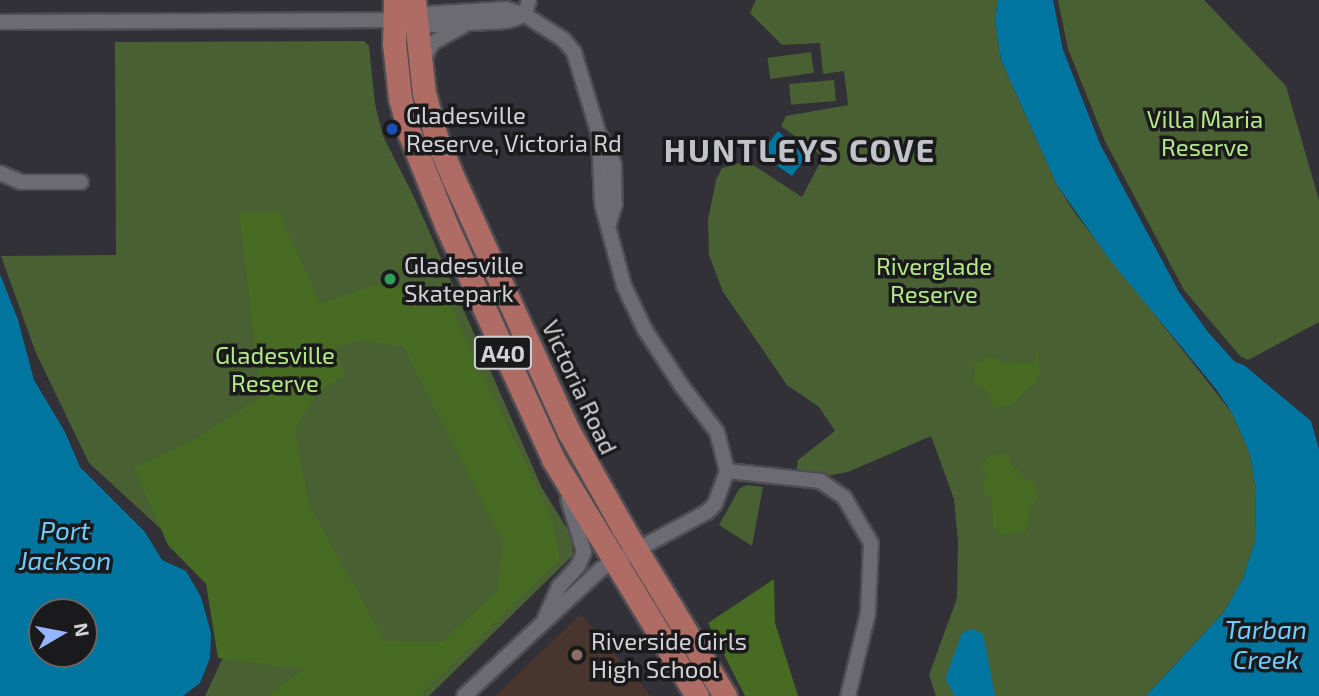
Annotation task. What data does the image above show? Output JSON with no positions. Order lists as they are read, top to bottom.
{
  "streets": {
    "highway": ["A40", "Victoria Road"]
  },
  "crossings": [
    ["A40", "Victoria Road"]
  ],
  "districts": ["HUNTLEYS COVE"],
  "water": ["Port Jackson", "Tarban Creek"],
  "parks": ["Villa Maria Reserve", "Riverglade Reserve", "Gladesville Reserve"],
  "places": ["Gladesville Reserve, Victoria Rd", "Gladesville Skatepark", "Riverside Girls High School"],
  "north": "right"
}
